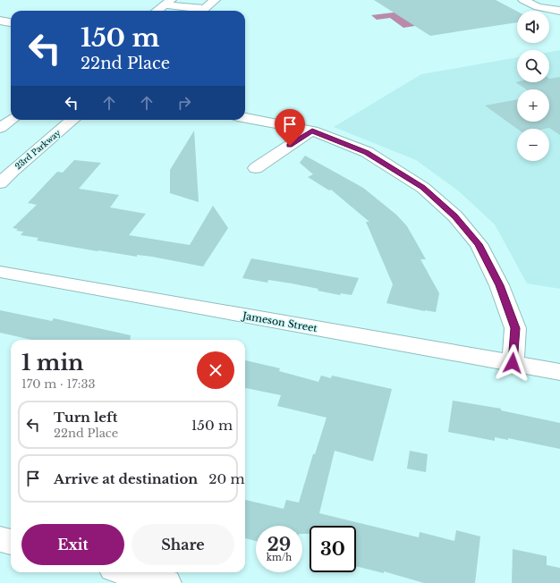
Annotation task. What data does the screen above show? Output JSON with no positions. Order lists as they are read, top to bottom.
{
  "streets": {
    "street": ["23rd Parkway", "Jameson Street"]
  },
  "page": {
    "map_buttons": ["+", "−"],
    "turn": ["150 m", "22nd Place"],
    "heading": ["1 min", "170 m · 17:33"],
    "list": [
      {
        "name": "Turn left",
        "note": "22nd Place",
        "value": "150 m"
      },
      {
        "name": "Arrive at destination",
        "value": "20 m"
      }
    ],
    "buttons": ["Exit", "Share"],
    "speed": "29 km/h",
    "limit": "30"
  }
}
